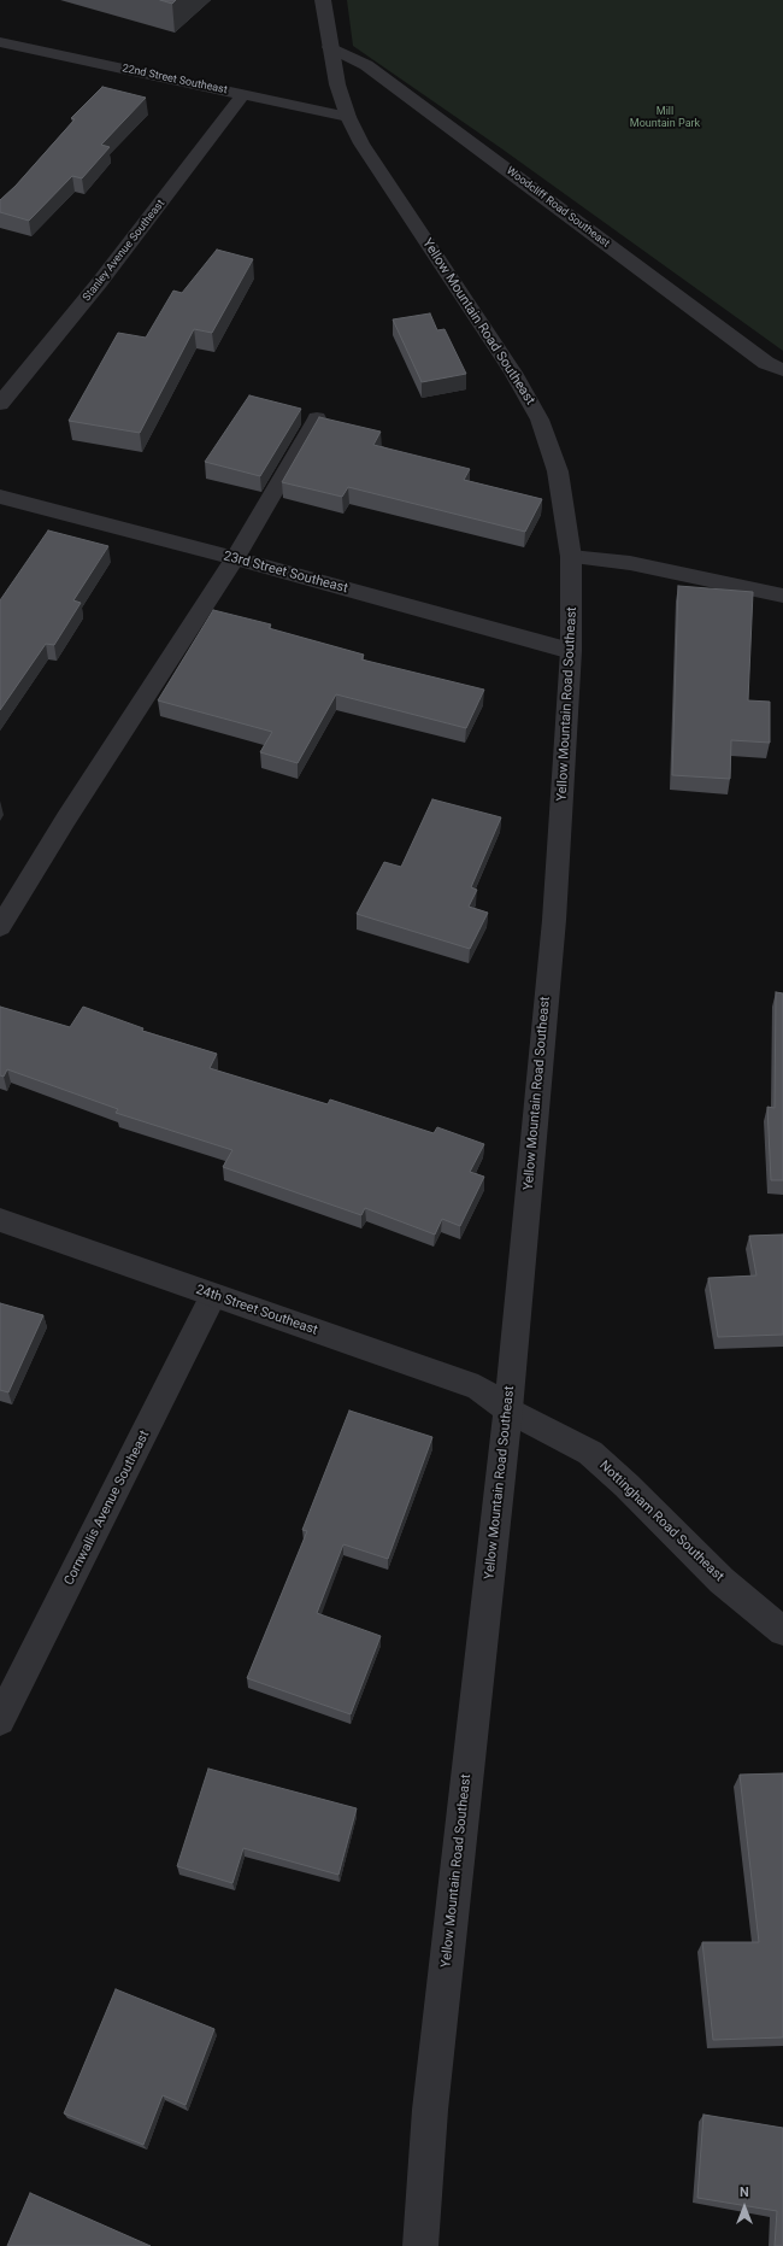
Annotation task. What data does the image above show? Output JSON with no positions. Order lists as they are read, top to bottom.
{
  "streets": {
    "street": [
      "22nd Street Southeast",
      "Woodcliff Road Southeast",
      "Stanley Avenue Southeast",
      "Yellow Mountain Road Southeast",
      "23rd Street Southeast",
      "24th Street Southeast",
      "Cornwallis Avenue Southeast",
      "Nottingham Road Southeast"
    ]
  },
  "crossings": [
    ["22nd Street Southeast", "Stanley Avenue Southeast"],
    ["22nd Street Southeast", "Yellow Mountain Road Southeast"],
    ["Woodcliff Road Southeast", "Yellow Mountain Road Southeast"],
    ["Yellow Mountain Road Southeast", "23rd Street Southeast"],
    ["Yellow Mountain Road Southeast", "24th Street Southeast"],
    ["Yellow Mountain Road Southeast", "Nottingham Road Southeast"],
    ["24th Street Southeast", "Cornwallis Avenue Southeast"],
    ["24th Street Southeast", "Nottingham Road Southeast"]
  ],
  "parks": ["Mill Mountain Park"],
  "north": "top"
}
